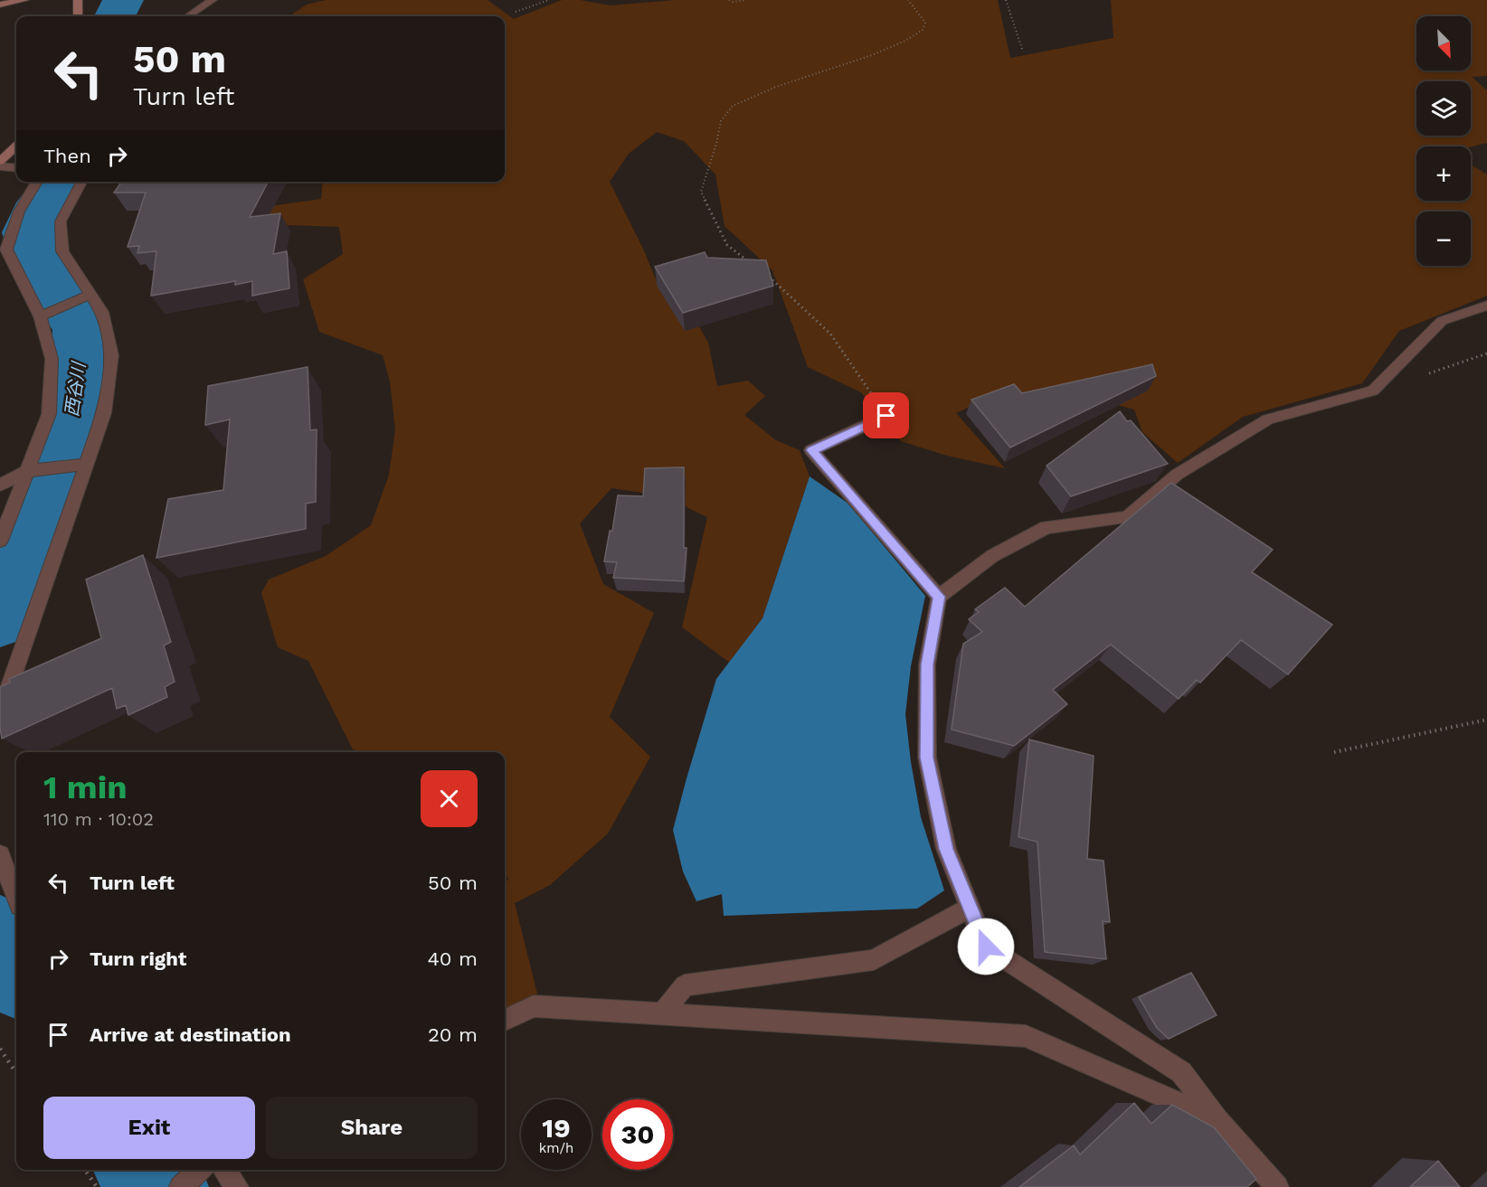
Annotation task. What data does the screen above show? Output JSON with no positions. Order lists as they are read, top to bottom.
{
  "water": ["西谷川"],
  "north": "bottom right",
  "page": {
    "map_buttons": ["+", "−"],
    "turn": ["50 m", "Turn left"],
    "then": "Then",
    "heading": ["1 min", "110 m · 10:02"],
    "list": [
      {
        "name": "Turn left",
        "value": "50 m"
      },
      {
        "name": "Turn right",
        "value": "40 m"
      },
      {
        "name": "Arrive at destination",
        "value": "20 m"
      }
    ],
    "buttons": ["Exit", "Share"],
    "speed": "19 km/h",
    "limit": "30"
  }
}
